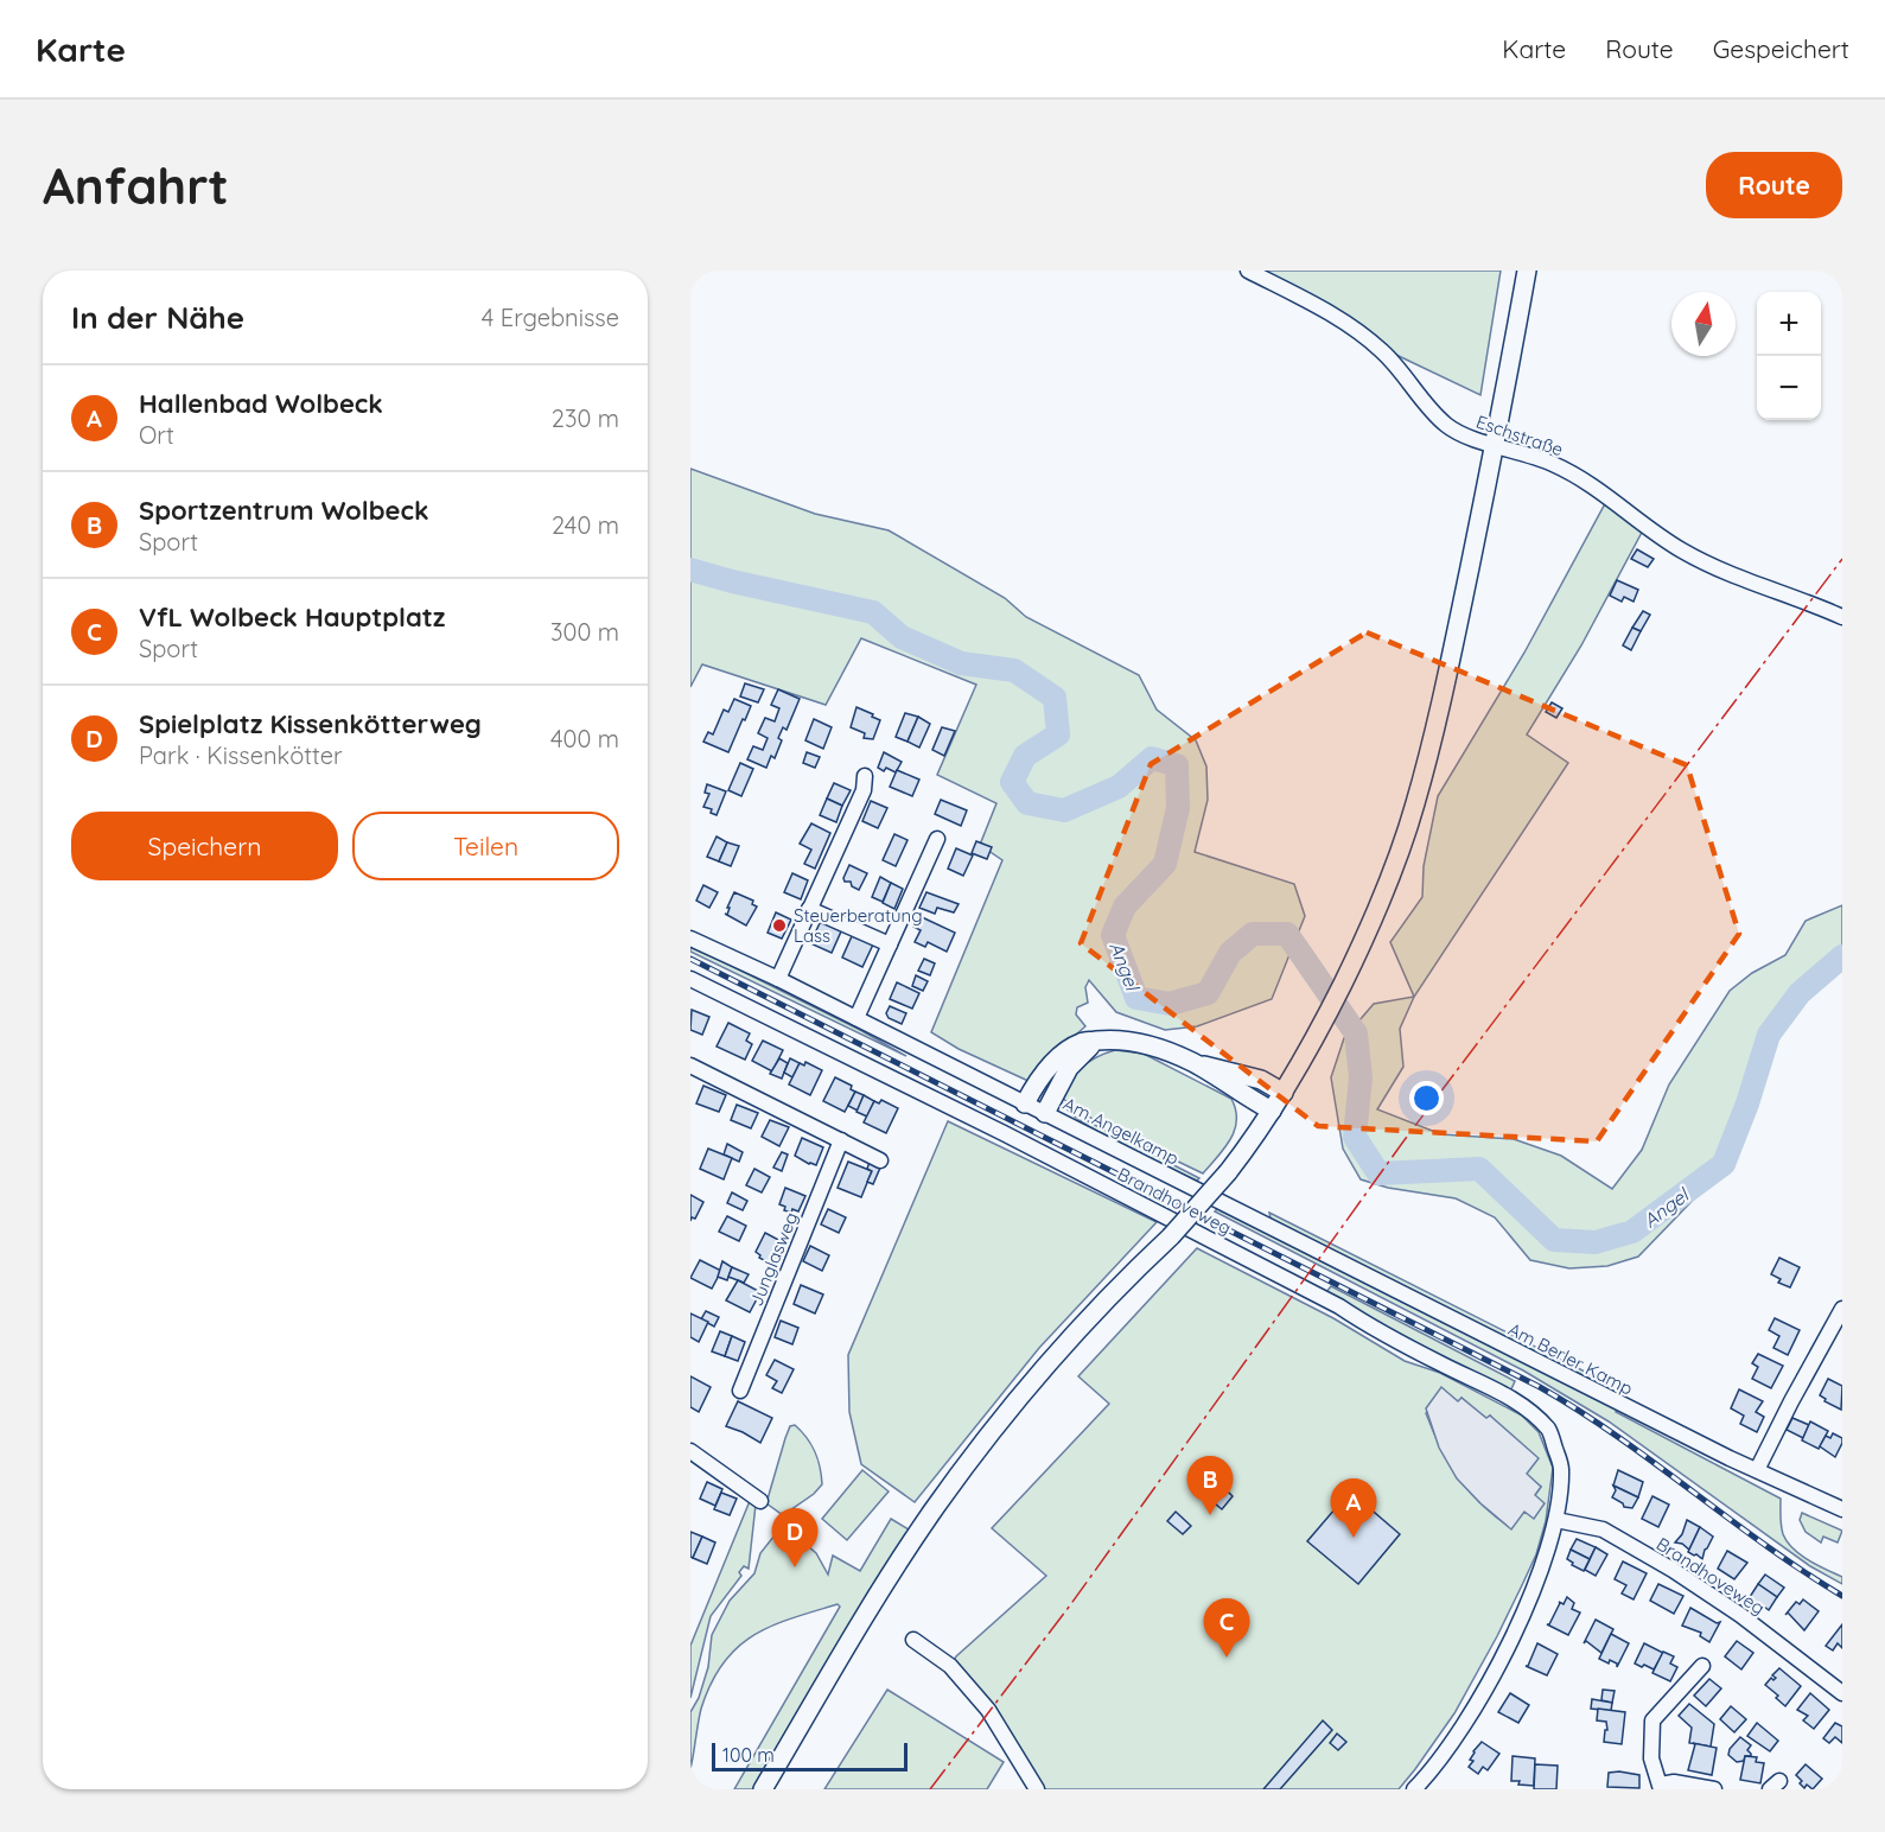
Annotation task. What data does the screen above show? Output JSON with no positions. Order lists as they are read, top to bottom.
{
  "streets": {
    "street": [
      "Eschstraße",
      "Am Angelkamp",
      "Brandhoveweg",
      "Junglasweg",
      "Am Berler Kamp"
    ]
  },
  "crossings": [
    ["Am Angelkamp", "Am Berler Kamp"]
  ],
  "water": ["Angel"],
  "places": ["Steuerberatung Lass"],
  "scale_bar": "100 m",
  "north": "top",
  "page": {
    "header": "Karte",
    "nav": ["Karte", "Route", "Gespeichert"],
    "buttons": [
      "Route",
      ["Speichern", "Teilen"]
    ],
    "title": "Anfahrt",
    "heading": ["In der Nähe", "4 Ergebnisse"],
    "map_buttons": ["+", "−"],
    "list": [
      {
        "mark": "A",
        "name": "Hallenbad Wolbeck",
        "note": "Ort",
        "value": "230 m"
      },
      {
        "mark": "B",
        "name": "Sportzentrum Wolbeck",
        "note": "Sport",
        "value": "240 m"
      },
      {
        "mark": "C",
        "name": "VfL Wolbeck Hauptplatz",
        "note": "Sport",
        "value": "300 m"
      },
      {
        "mark": "D",
        "name": "Spielplatz Kissenkötterweg",
        "note": "Park · Kissenkötter",
        "value": "400 m"
      }
    ],
    "pins": [
      "B",
      "A",
      "D",
      "C"
    ],
    "scale": "100 m"
  }
}
